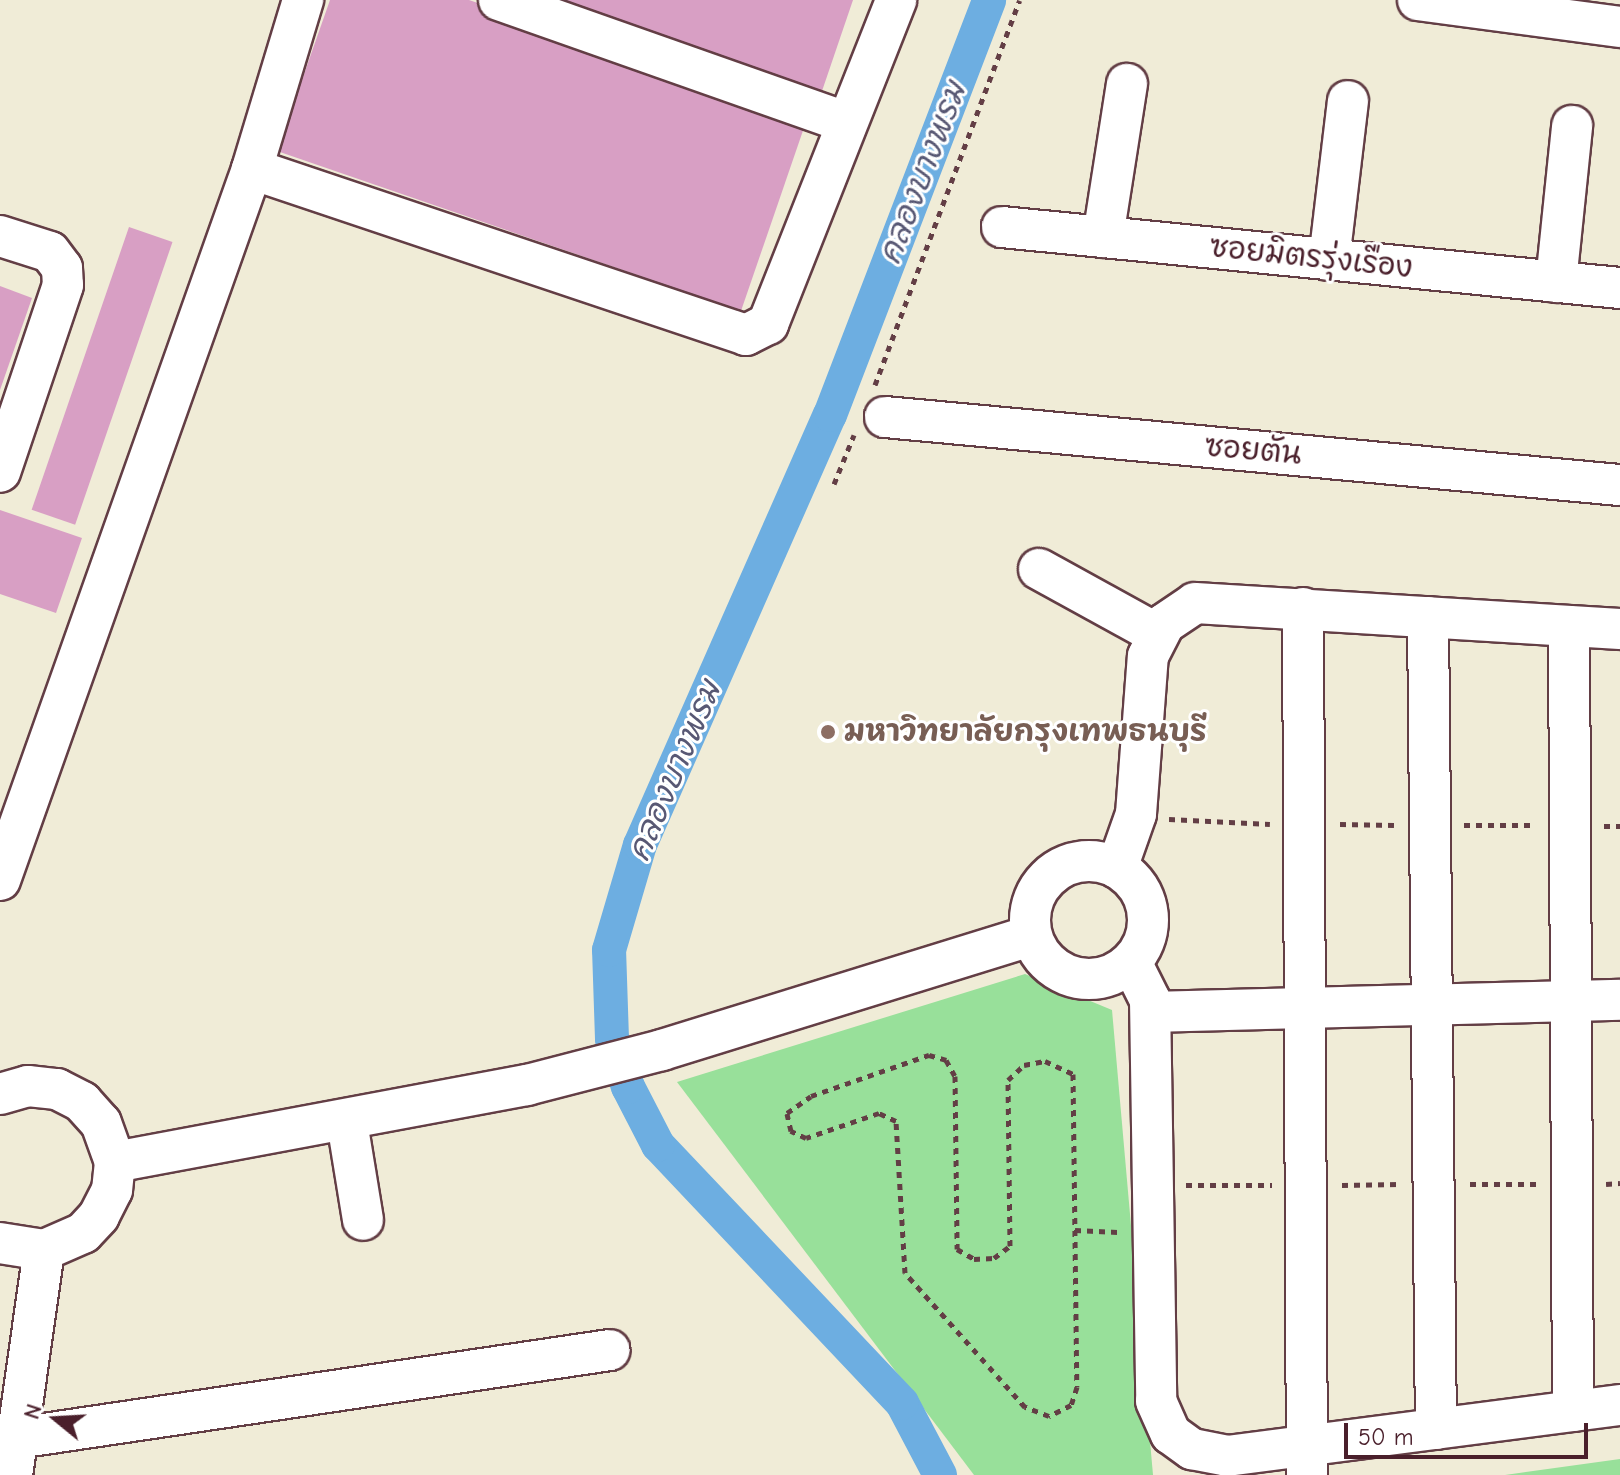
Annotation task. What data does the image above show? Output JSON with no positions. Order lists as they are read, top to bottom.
{
  "streets": {
    "street": ["ซอยมิตรรุ่งเรือง", "ซอยตัน"]
  },
  "water": ["คลองบางพรม"],
  "places": ["มหาวิทยาลัยกรุงเทพธนบุรี"],
  "scale_bar": "50 m",
  "north": "left"
}
